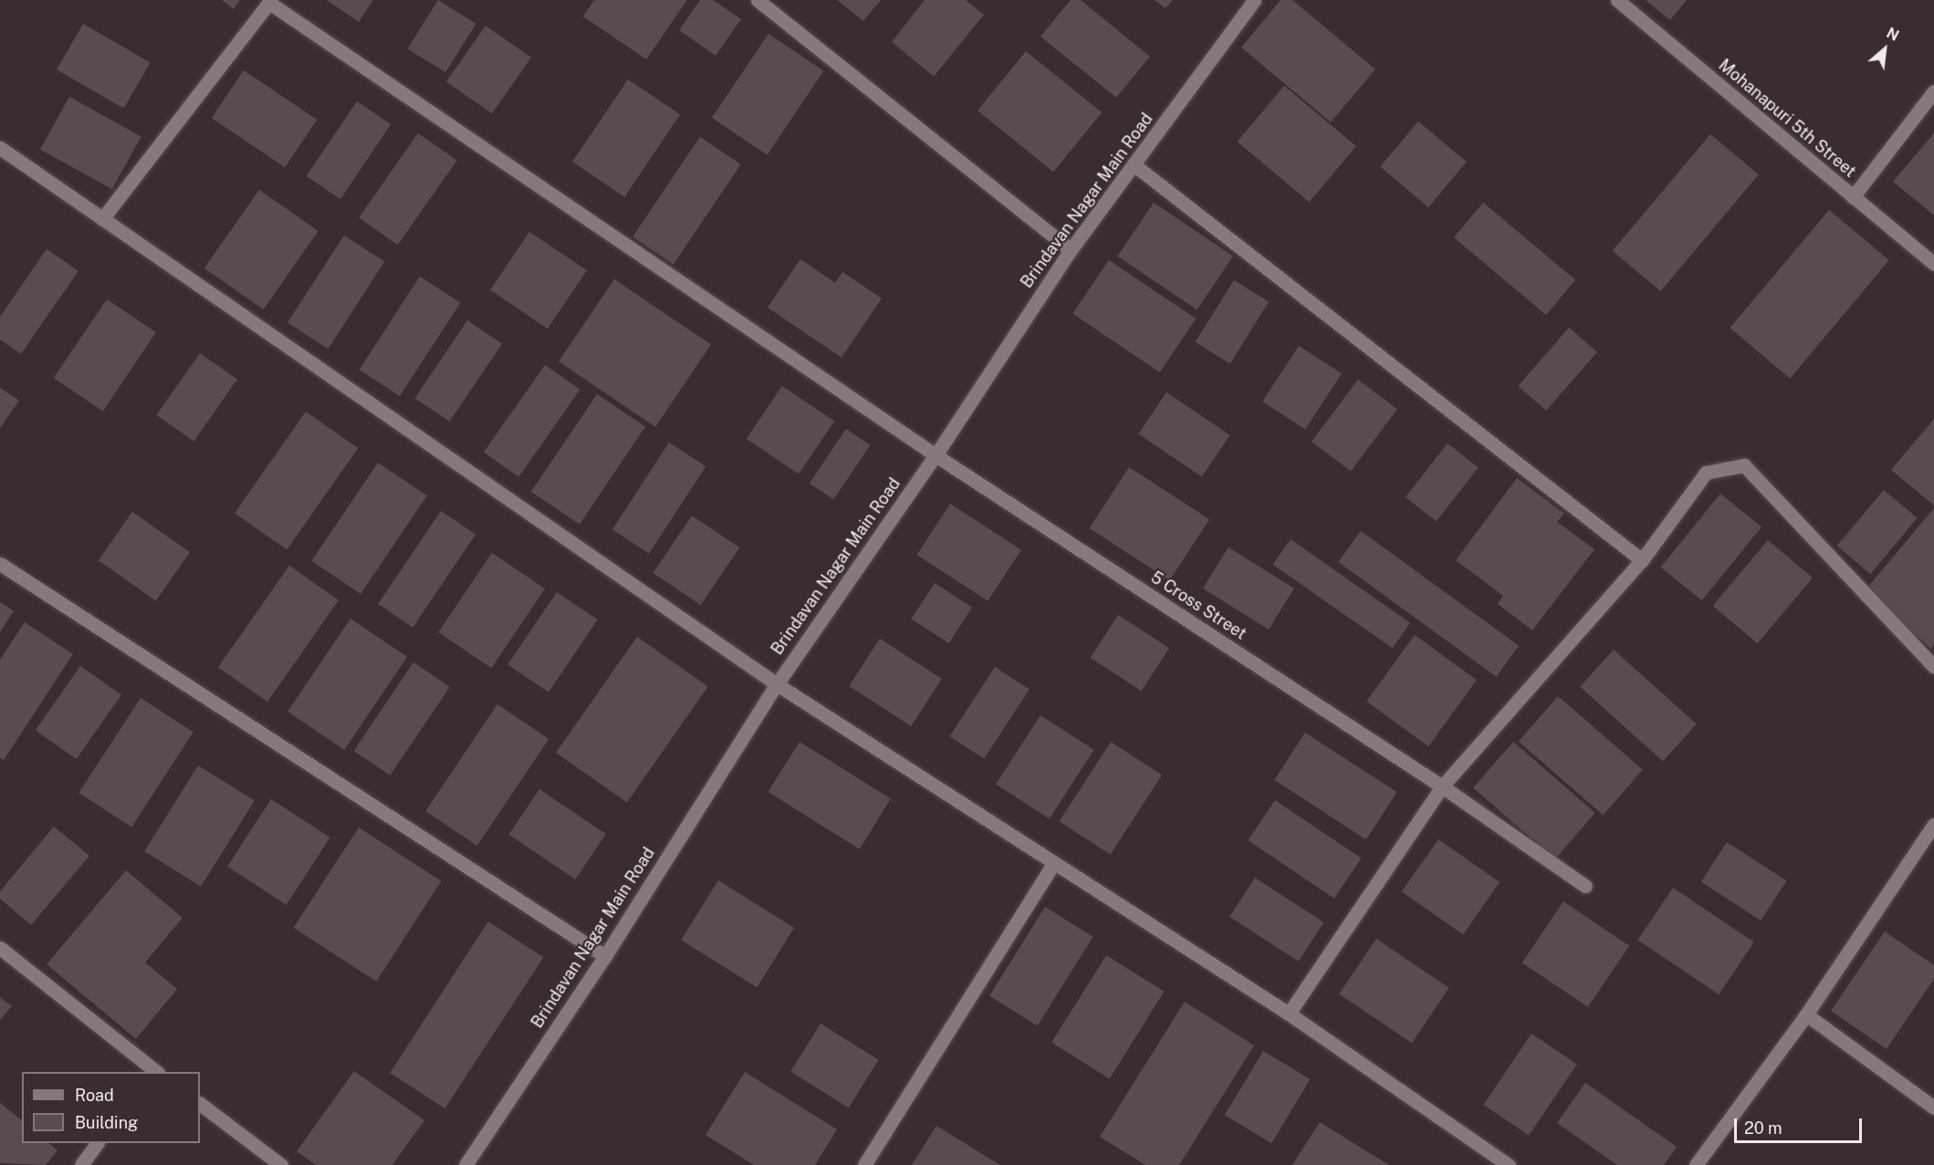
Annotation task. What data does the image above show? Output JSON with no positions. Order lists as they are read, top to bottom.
{
  "streets": {
    "street": ["Mohanapuri 5th Street", "Brindavan Nagar Main Road", "5 Cross Street"]
  },
  "crossings": [
    ["Brindavan Nagar Main Road", "5 Cross Street"]
  ],
  "legend": ["Road", "Building"],
  "scale_bar": "20 m",
  "north": "top right"
}
